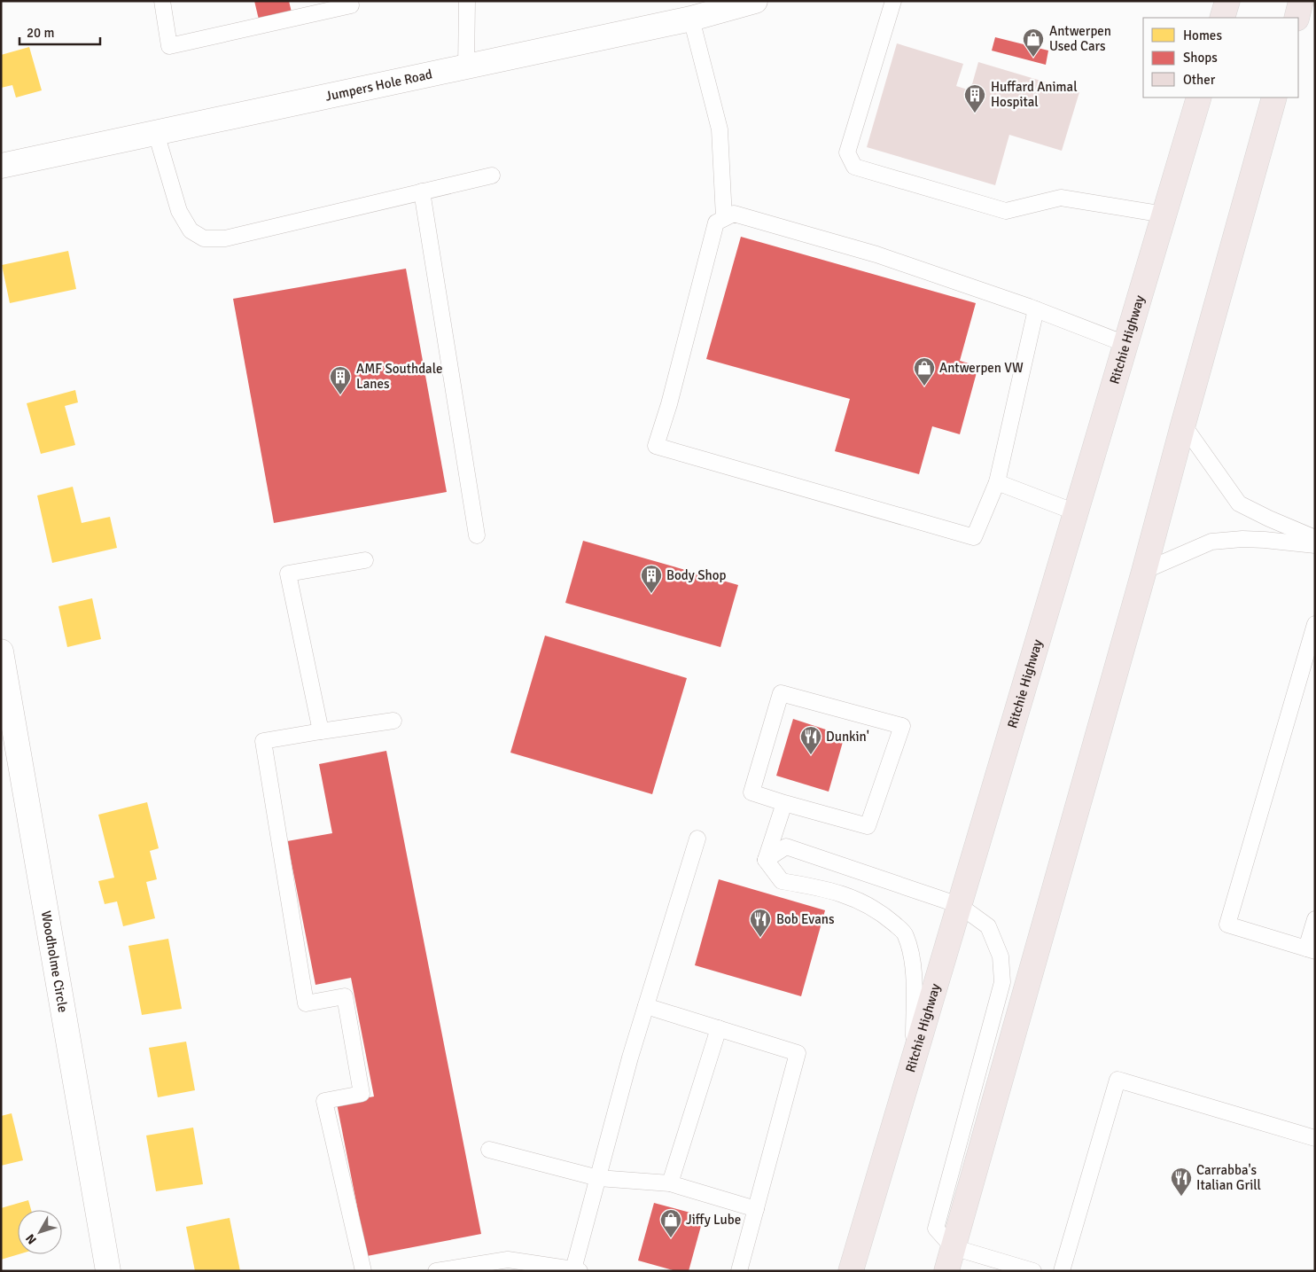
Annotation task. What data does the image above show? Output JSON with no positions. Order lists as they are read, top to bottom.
{
  "streets": {
    "main road": ["Jumpers Hole Road", "Ritchie Highway", "Woodholme Circle"]
  },
  "places": {
    "shop": ["Antwerpen Used Cars", "Antwerpen VW", "Jiffy Lube"],
    "building": ["Huffard Animal Hospital", "AMF Southdale Lanes", "Body Shop"],
    "restaurant": ["Dunkin'", "Bob Evans", "Carrabba's Italian Grill"]
  },
  "legend": ["Homes", "Shops", "Other"],
  "scale_bar": "20 m",
  "north": "bottom left"
}
